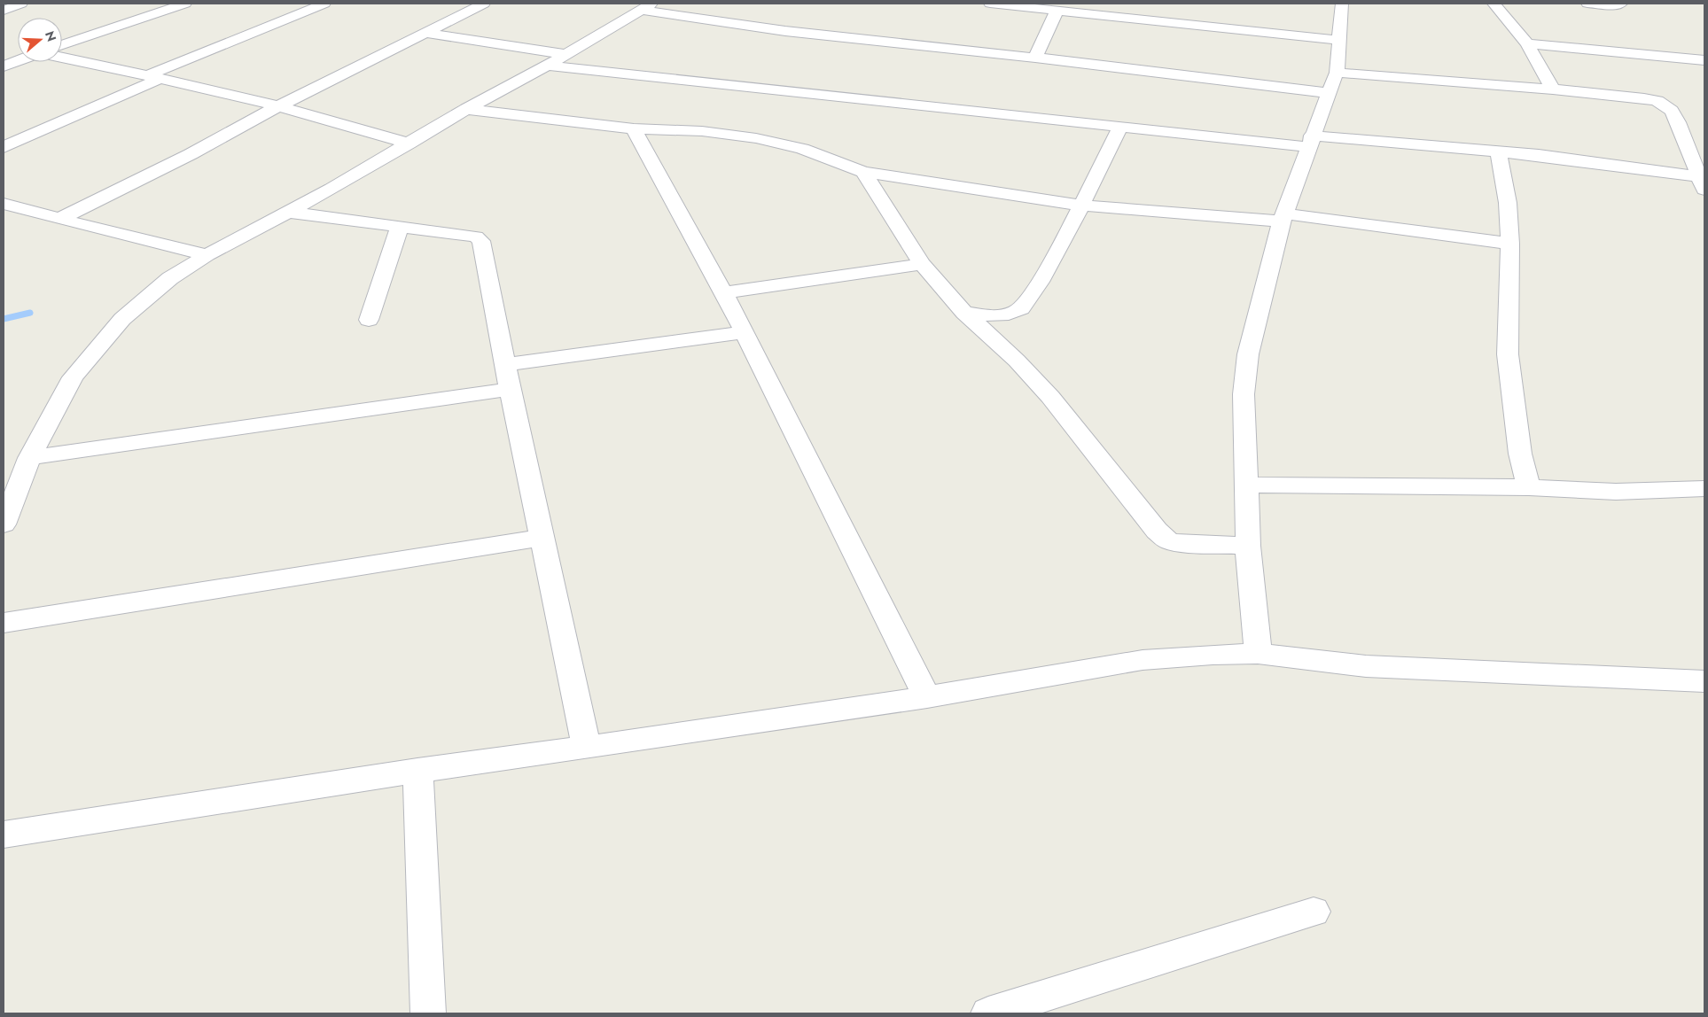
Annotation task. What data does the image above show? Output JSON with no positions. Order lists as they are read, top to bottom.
{
  "north": "right"
}
